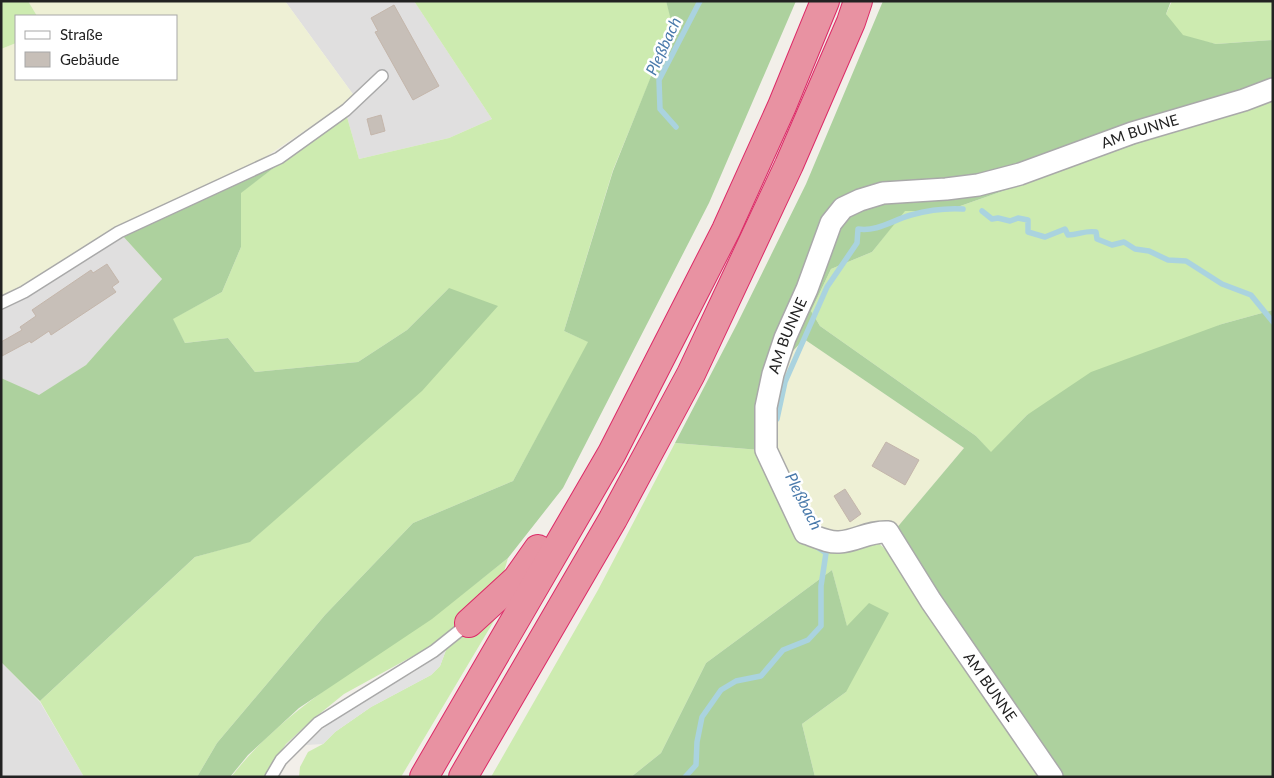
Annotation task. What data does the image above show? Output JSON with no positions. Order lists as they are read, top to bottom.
{
  "streets": {
    "street": ["AM BUNNE"]
  },
  "water": ["Pleßbach"],
  "legend": ["Straße", "Gebäude"]
}
